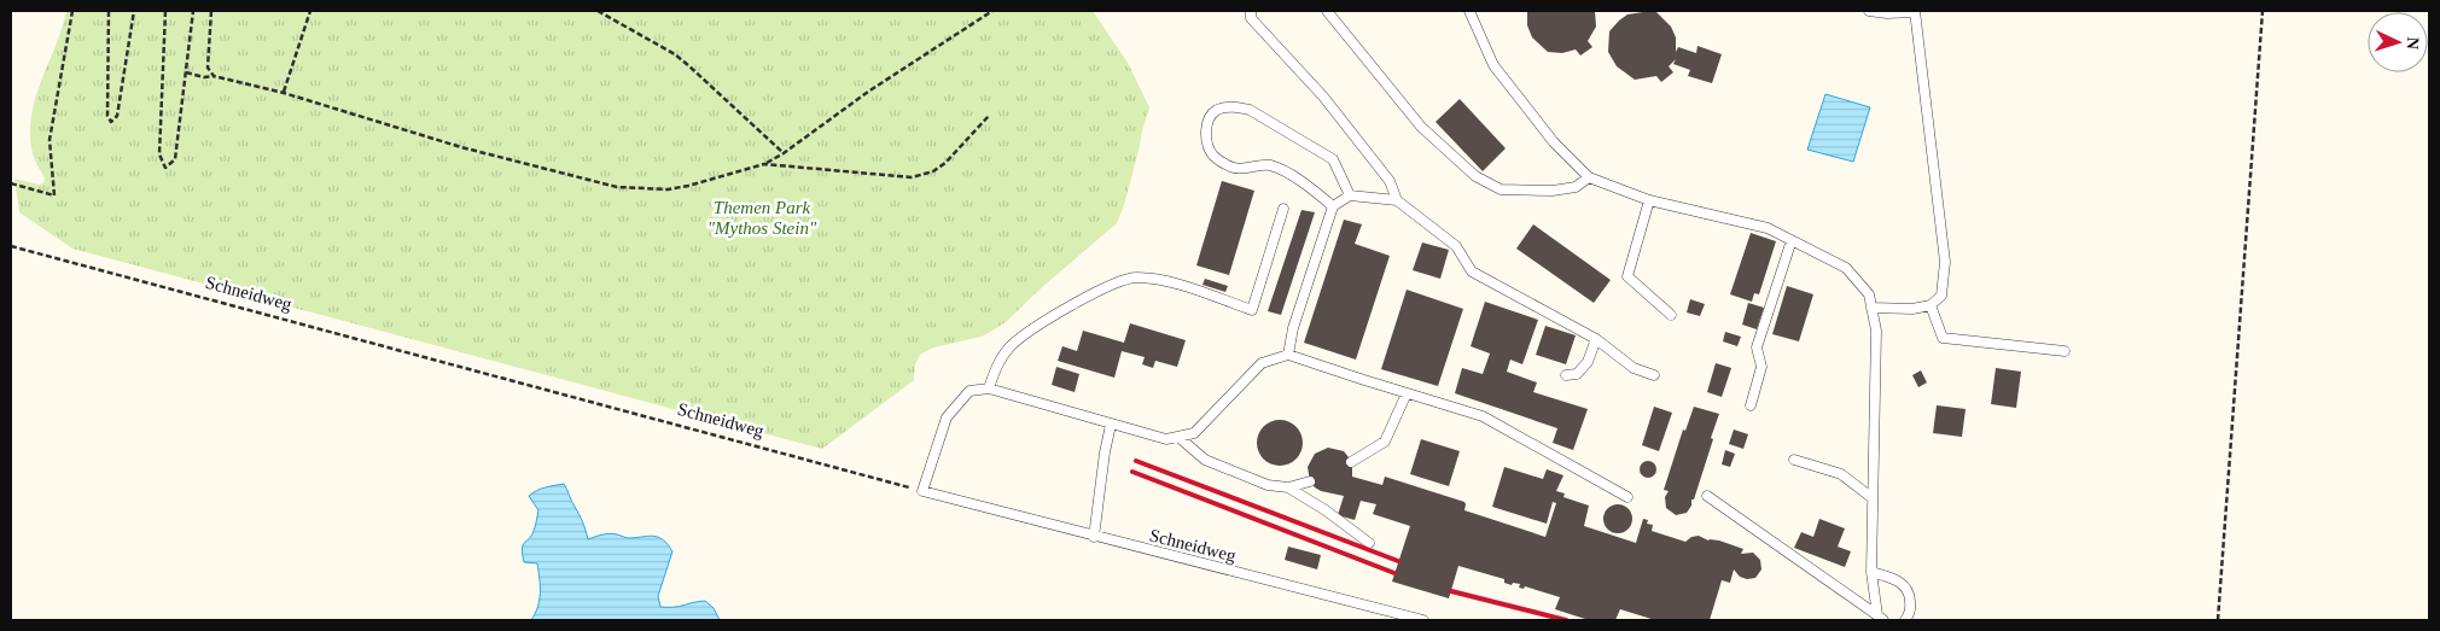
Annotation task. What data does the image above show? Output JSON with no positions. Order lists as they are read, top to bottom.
{
  "streets": {
    "lane": ["Schneidweg"]
  },
  "parks": ["Themen Park \"Mythos Stein\""],
  "north": "right"
}
